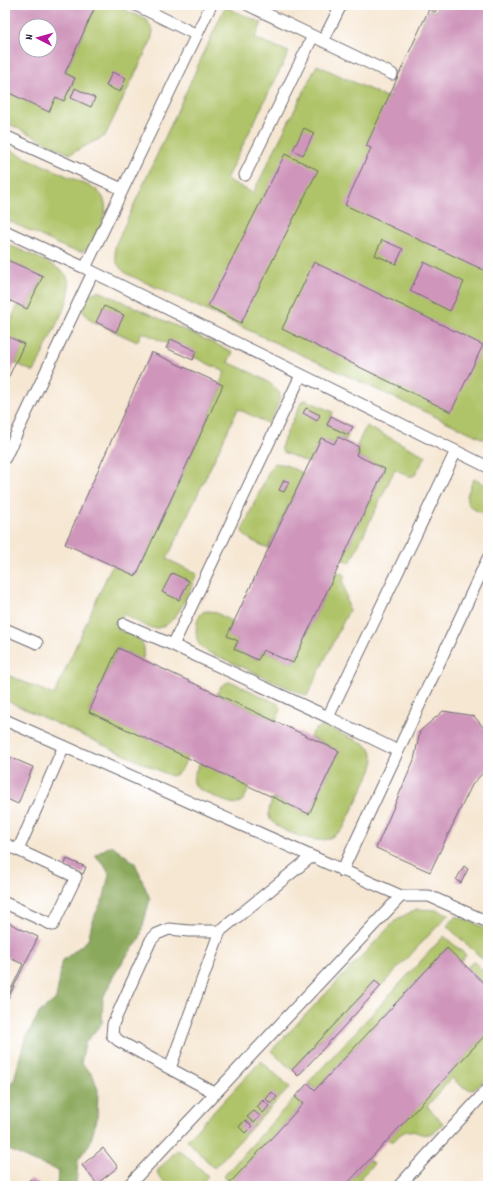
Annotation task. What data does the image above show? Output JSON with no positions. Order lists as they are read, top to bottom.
{
  "north": "left"
}
